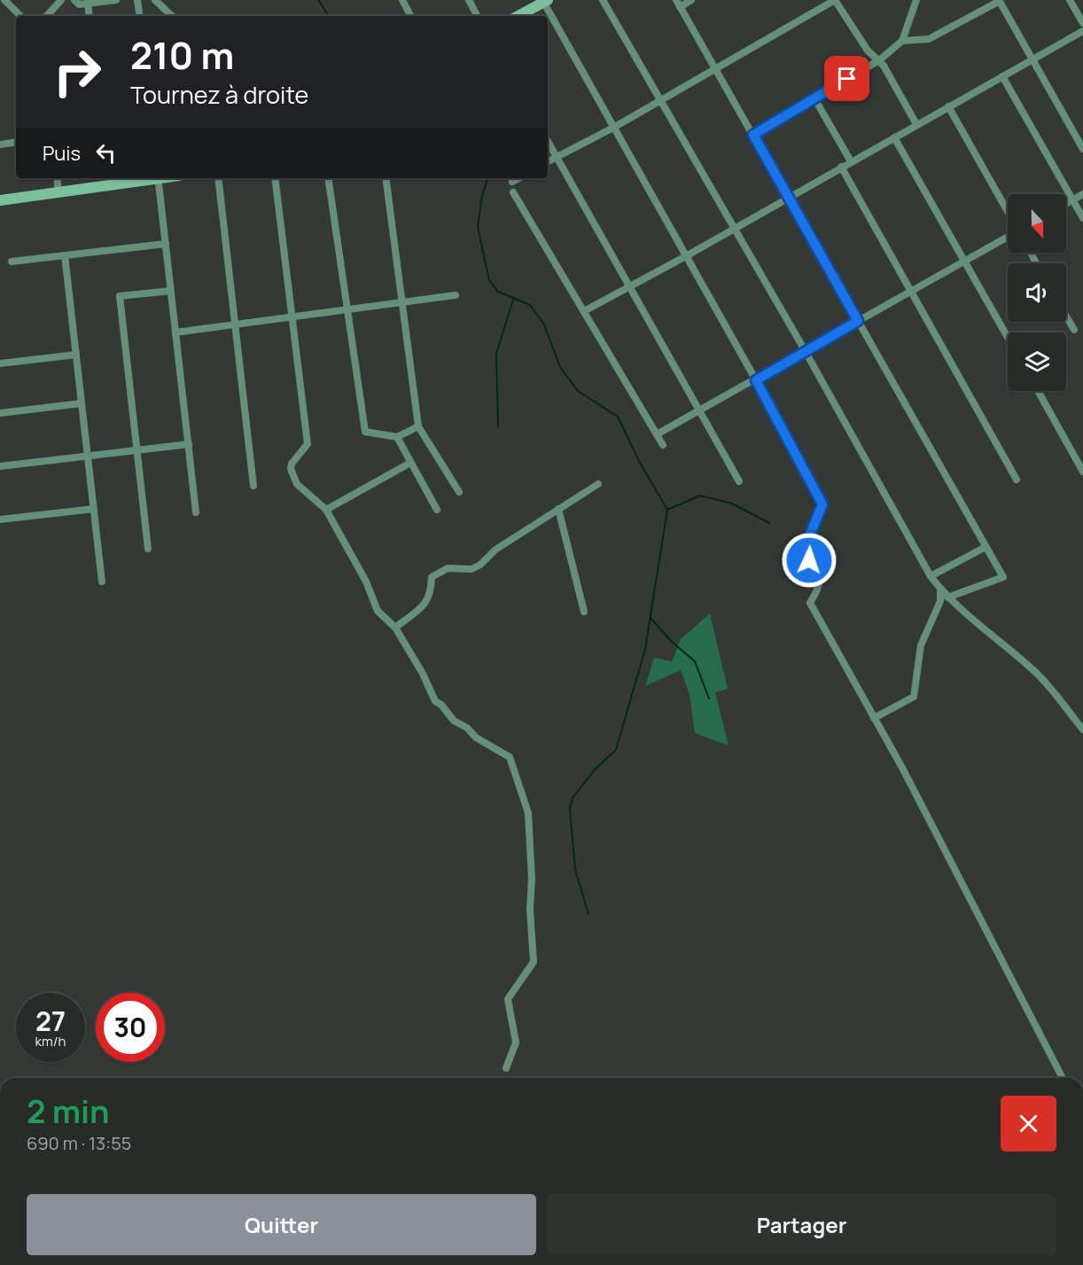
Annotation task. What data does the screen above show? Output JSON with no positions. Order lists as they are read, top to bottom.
{
  "north": "bottom",
  "page": {
    "turn": ["210 m", "Tournez à droite"],
    "then": "Puis",
    "speed": "27 km/h",
    "limit": "30",
    "heading": ["2 min", "690 m · 13:55"],
    "buttons": ["Quitter", "Partager"]
  }
}
